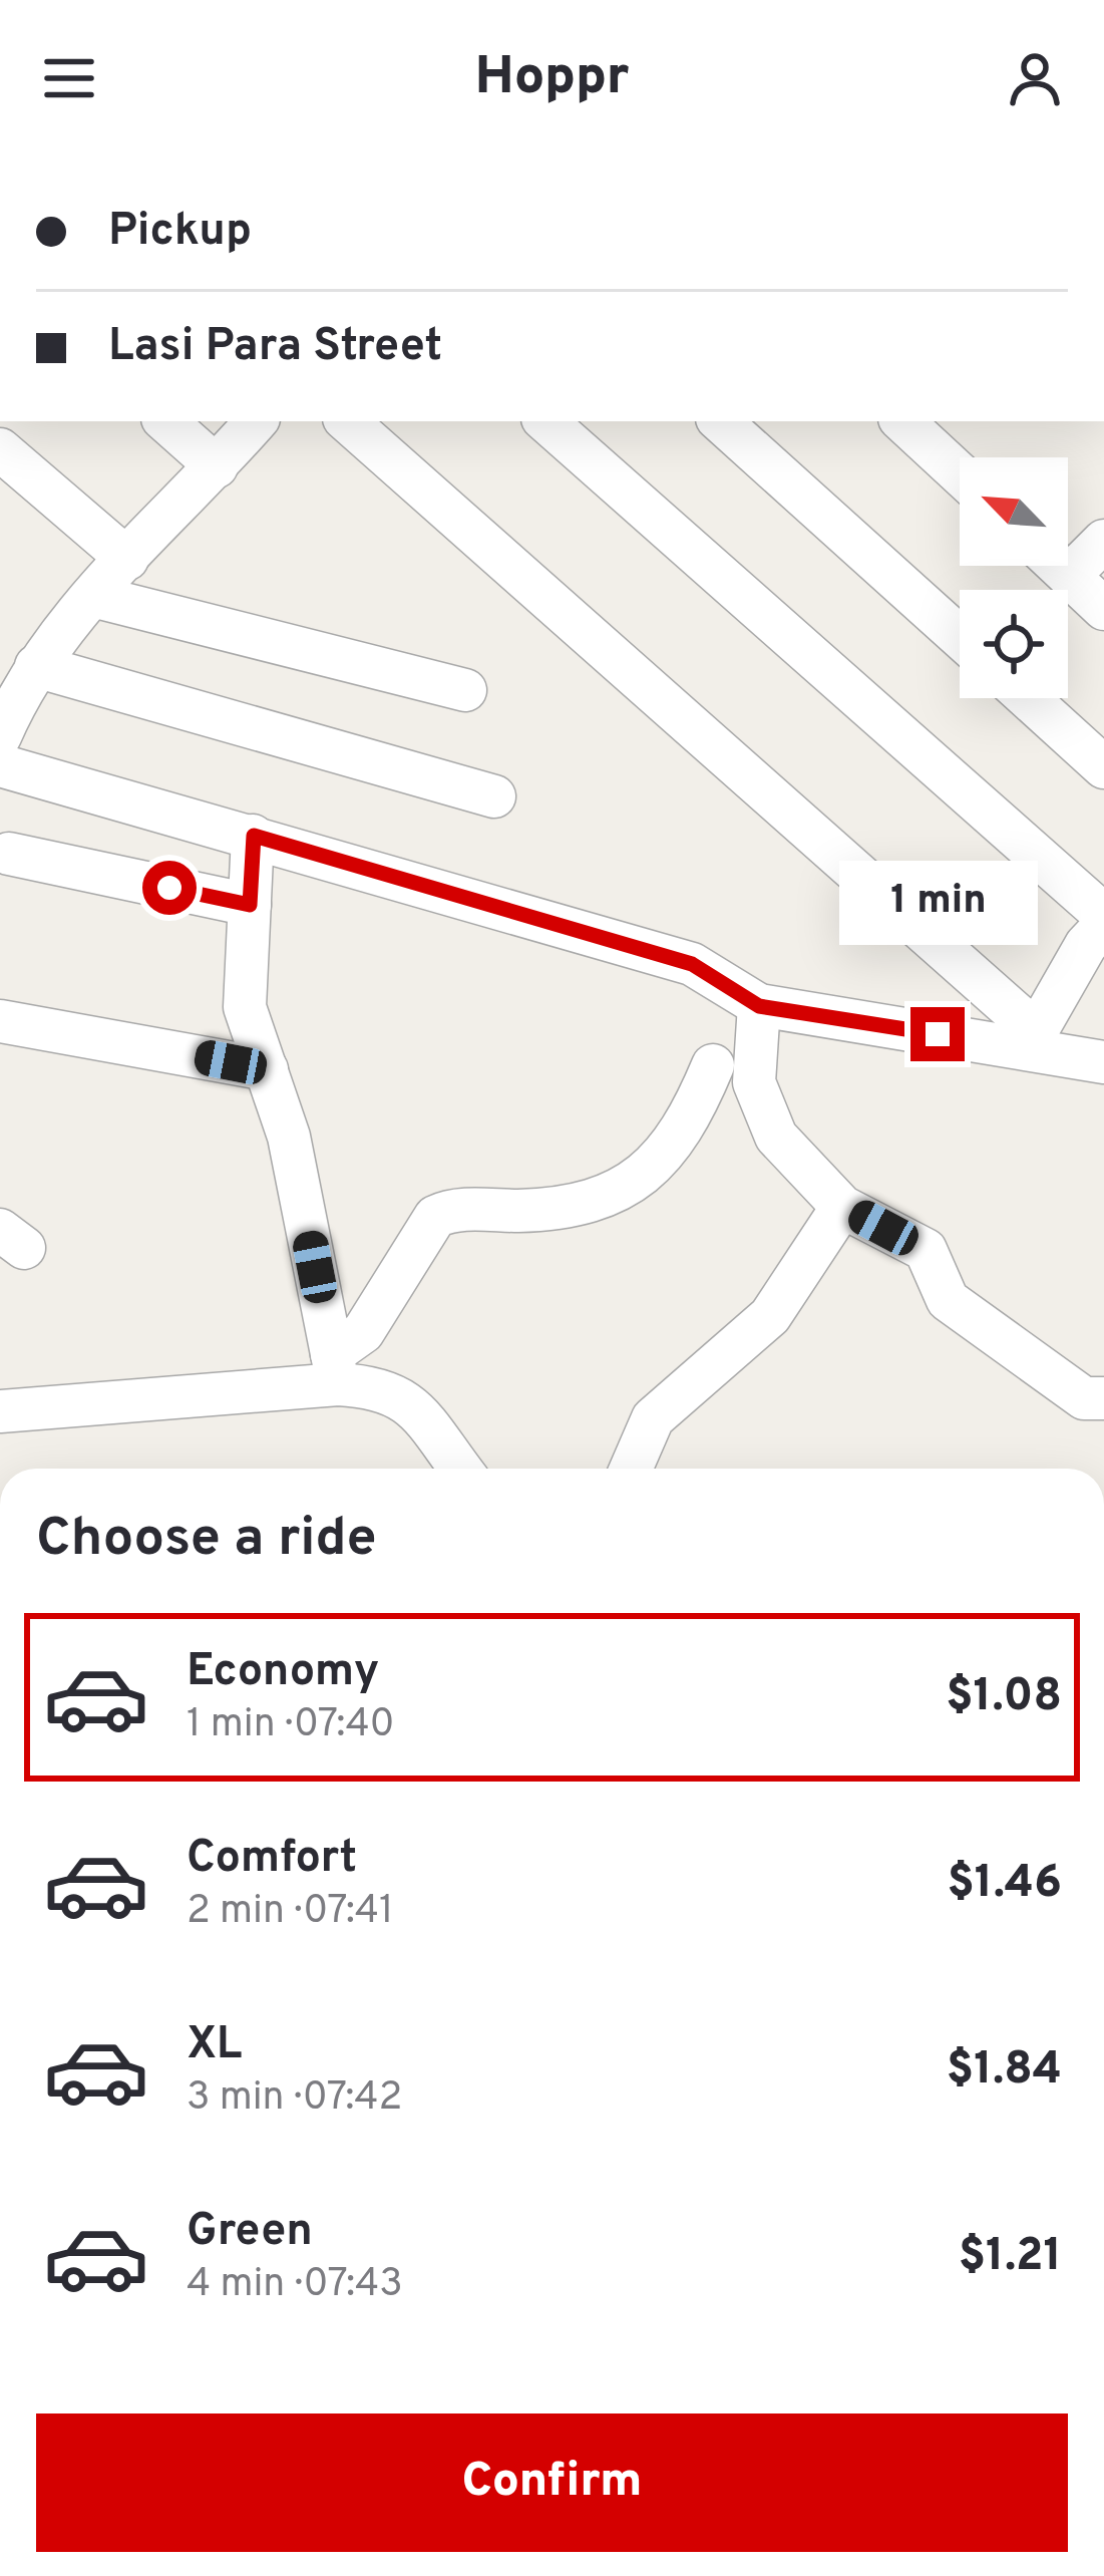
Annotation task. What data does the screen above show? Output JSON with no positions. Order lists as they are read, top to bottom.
{
  "north": "top left",
  "page": {
    "header": "Hoppr",
    "banner": ["Pickup", "Lasi Para Street"],
    "bubble": "1 min",
    "heading": "Choose a ride",
    "list": [
      {
        "name": "Economy",
        "note": "1 min · 07:40",
        "value": "$1.08"
      },
      {
        "name": "Comfort",
        "note": "2 min · 07:41",
        "value": "$1.46"
      },
      {
        "name": "XL",
        "note": "3 min · 07:42",
        "value": "$1.84"
      },
      {
        "name": "Green",
        "note": "4 min · 07:43",
        "value": "$1.21"
      }
    ],
    "buttons": "Confirm"
  }
}
